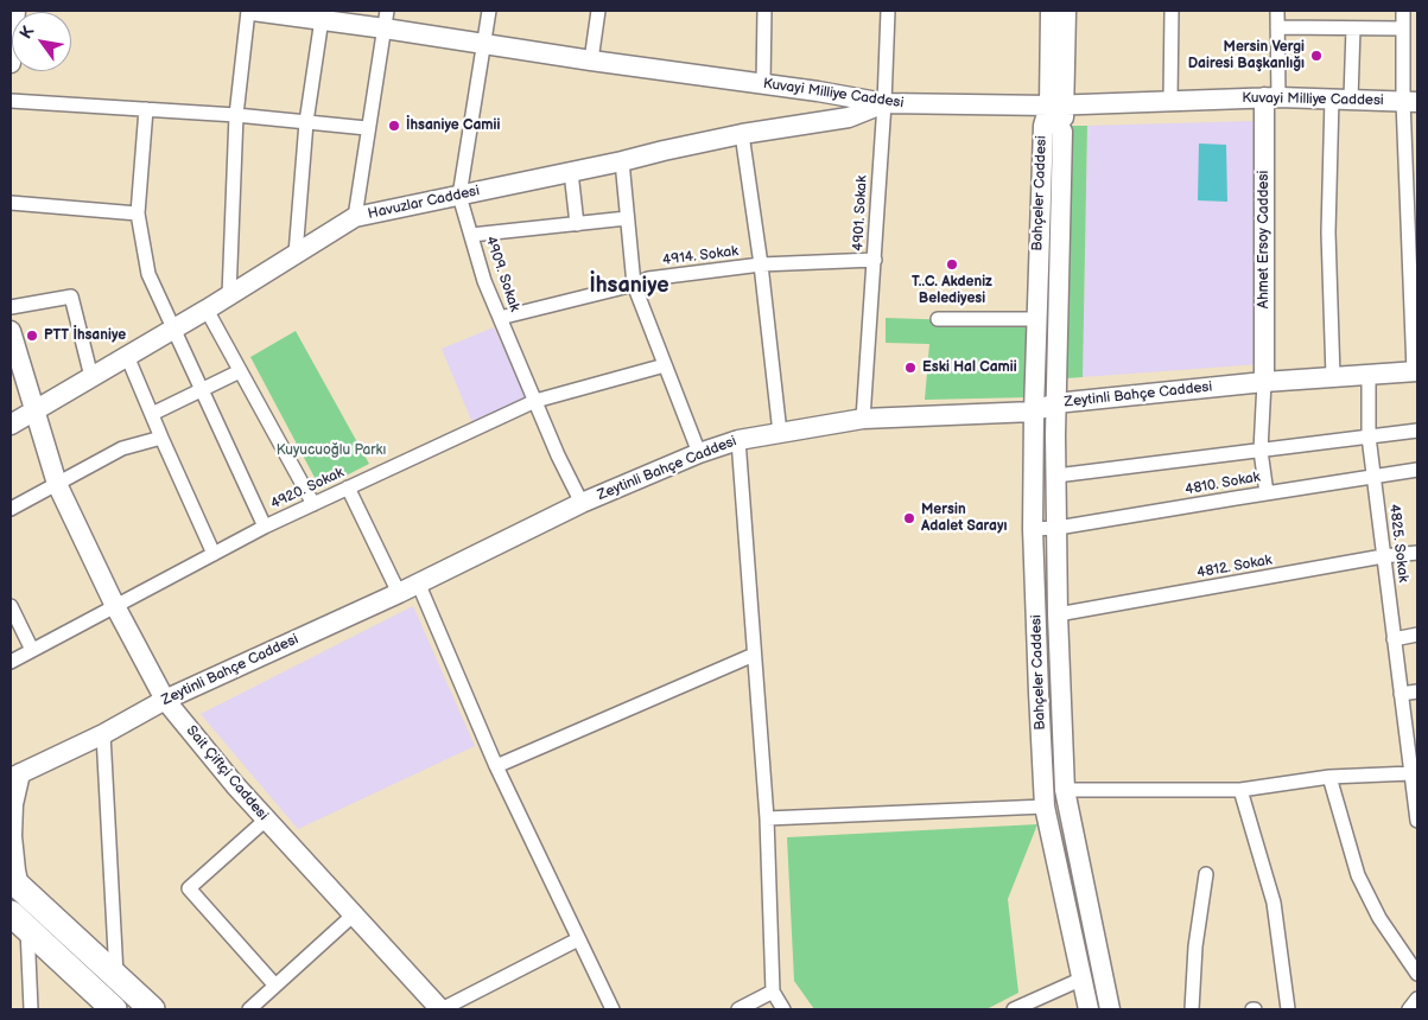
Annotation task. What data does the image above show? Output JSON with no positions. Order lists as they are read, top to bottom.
{
  "streets": {
    "street": [
      "Kuvayi Milliye Caddesi",
      "Bahçeler Caddesi",
      "Havuzlar Caddesi",
      "4901. Sokak",
      "Ahmet Ersoy Caddesi",
      "4914. Sokak",
      "4909. Sokak",
      "Zeytinli Bahçe Caddesi",
      "4810. Sokak",
      "4920. Sokak",
      "4825. Sokak",
      "4812. Sokak",
      "Sait Çiftçi Caddesi"
    ]
  },
  "crossings": [
    ["Kuvayi Milliye Caddesi", "Bahçeler Caddesi"],
    ["Kuvayi Milliye Caddesi", "Havuzlar Caddesi"],
    ["Kuvayi Milliye Caddesi", "4901. Sokak"],
    ["Kuvayi Milliye Caddesi", "Ahmet Ersoy Caddesi"],
    ["Kuvayi Milliye Caddesi", "4909. Sokak"],
    ["Bahçeler Caddesi", "Zeytinli Bahçe Caddesi"],
    ["Bahçeler Caddesi", "4810. Sokak"],
    ["Bahçeler Caddesi", "4812. Sokak"],
    ["Havuzlar Caddesi", "4901. Sokak"],
    ["Havuzlar Caddesi", "4909. Sokak"],
    ["Havuzlar Caddesi", "Sait Çiftçi Caddesi"],
    ["4901. Sokak", "4914. Sokak"],
    ["4901. Sokak", "Zeytinli Bahçe Caddesi"],
    ["Ahmet Ersoy Caddesi", "Zeytinli Bahçe Caddesi"],
    ["4914. Sokak", "4909. Sokak"],
    ["4909. Sokak", "Zeytinli Bahçe Caddesi"],
    ["4909. Sokak", "4920. Sokak"],
    ["Zeytinli Bahçe Caddesi", "4825. Sokak"],
    ["Zeytinli Bahçe Caddesi", "Sait Çiftçi Caddesi"],
    ["4810. Sokak", "4825. Sokak"],
    ["4920. Sokak", "Sait Çiftçi Caddesi"],
    ["4825. Sokak", "4812. Sokak"]
  ],
  "districts": ["İhsaniye"],
  "parks": ["Kuyucuoğlu Parkı"],
  "places": [
    "Mersin Vergi Dairesi Başkanlığı",
    "İhsaniye Camii",
    "T..C. Akdeniz Belediyesi",
    "PTT İhsaniye",
    "Eski Hal Camii",
    "Mersin Adalet Sarayı"
  ],
  "north": "top left"
}
